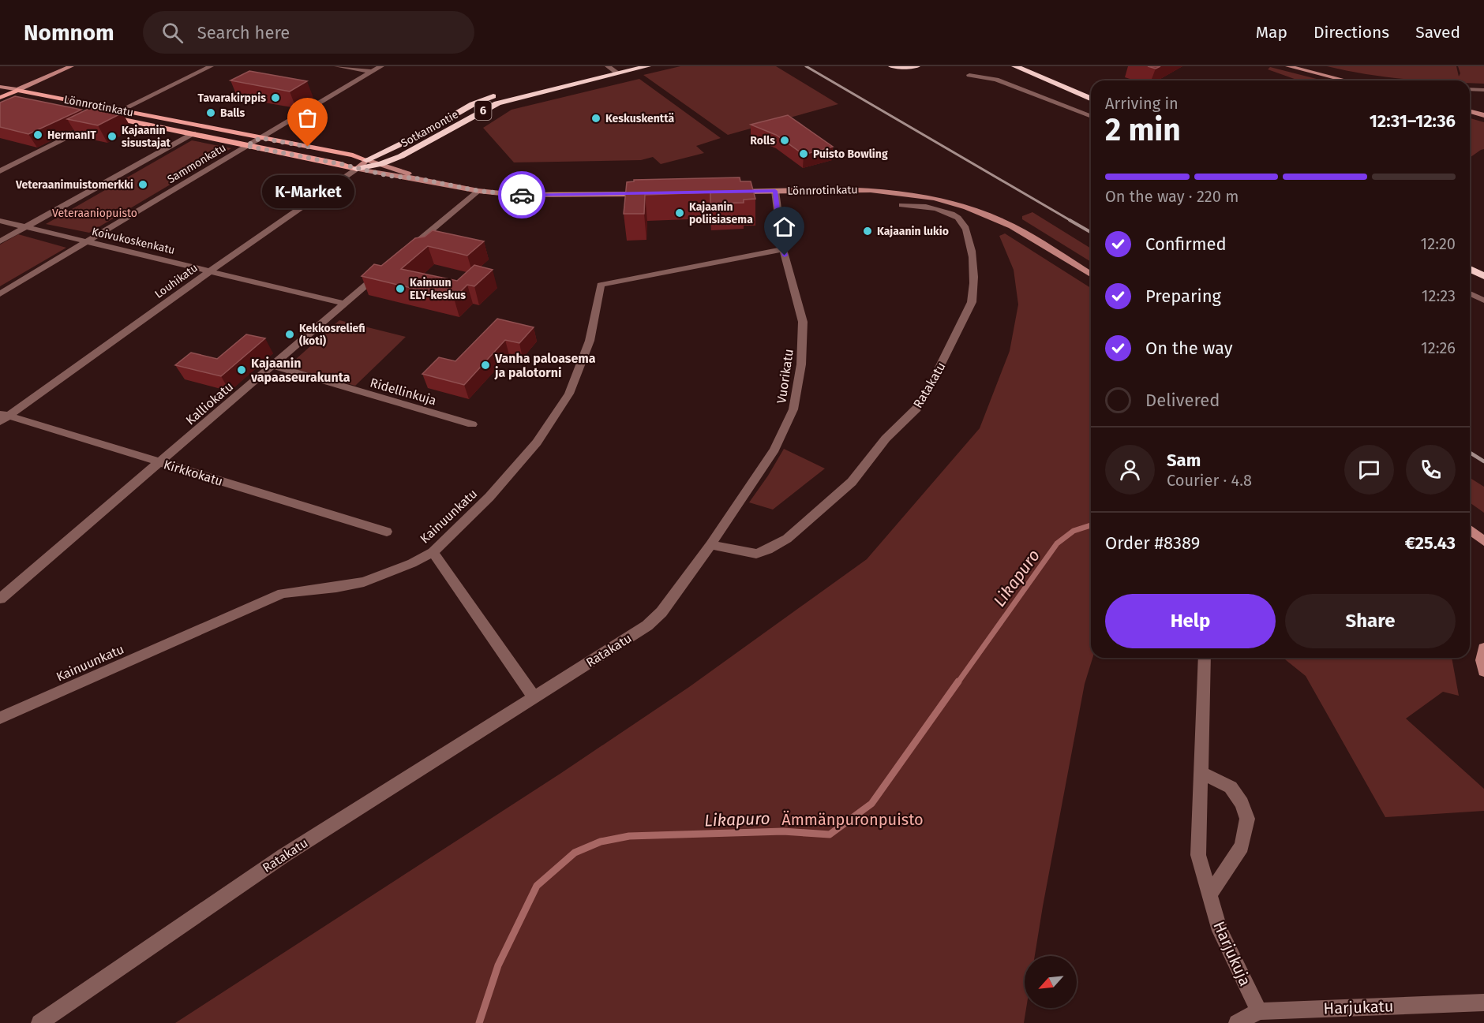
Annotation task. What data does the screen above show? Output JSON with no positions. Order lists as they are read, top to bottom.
{
  "streets": {
    "highway": ["6", "Sotkamontie"],
    "main road": ["Lönnrotinkatu"],
    "street": [
      "Sammonkatu",
      "Koivukoskenkatu",
      "Louhikatu",
      "Vuorikatu",
      "Ratakatu",
      "Ridellinkuja",
      "Kalliokatu",
      "Kirkkokatu",
      "Kainuunkatu",
      "Harjukuja",
      "Harjukatu"
    ]
  },
  "crossings": [
    ["Lönnrotinkatu", "Sotkamontie"],
    ["Lönnrotinkatu", "Sammonkatu"],
    ["Lönnrotinkatu", "Louhikatu"],
    ["Lönnrotinkatu", "Vuorikatu"],
    ["Sotkamontie", "Louhikatu"],
    ["Sammonkatu", "Koivukoskenkatu"],
    ["Koivukoskenkatu", "Louhikatu"],
    ["Koivukoskenkatu", "Kalliokatu"],
    ["Louhikatu", "Kirkkokatu"],
    ["Vuorikatu", "Ratakatu"],
    ["Vuorikatu", "Kainuunkatu"],
    ["Ridellinkuja", "Kalliokatu"],
    ["Kalliokatu", "Kirkkokatu"],
    ["Harjukuja", "Harjukatu"]
  ],
  "water": ["Likapuro"],
  "parks": ["Veteraaniopuisto", "Ämmänpuronpuisto"],
  "places": [
    "Tavarakirppis",
    "Balls",
    "Keskuskenttä",
    "HermanIT",
    "Kajaanin sisustajat",
    "Rolls",
    "K-Market",
    "Puisto Bowling",
    "Veteraanimuistomerkki",
    "Kajaanin poliisiasema",
    "Kajaanin lukio",
    "Kainuun ELY-keskus",
    "Kekkosreliefi (koti)",
    "Vanha paloasema ja palotorni",
    "Kajaanin vapaaseurakunta"
  ],
  "north": "bottom left",
  "page": {
    "header": "Nomnom",
    "search": "Search here",
    "nav": ["Map", "Directions", "Saved"],
    "heading": ["2 min", "Arriving in", "12:31–12:36"],
    "panel": [
      "Sam",
      "Courier · 4.8",
      "Order #8389",
      "€25.43"
    ],
    "bar": "On the way · 220 m",
    "bubble": "K-Market",
    "list": [
      ["Confirmed", "12:20"],
      ["Preparing", "12:23"],
      ["On the way", "12:26"],
      "Delivered"
    ],
    "buttons": ["Help", "Share"]
  }
}
